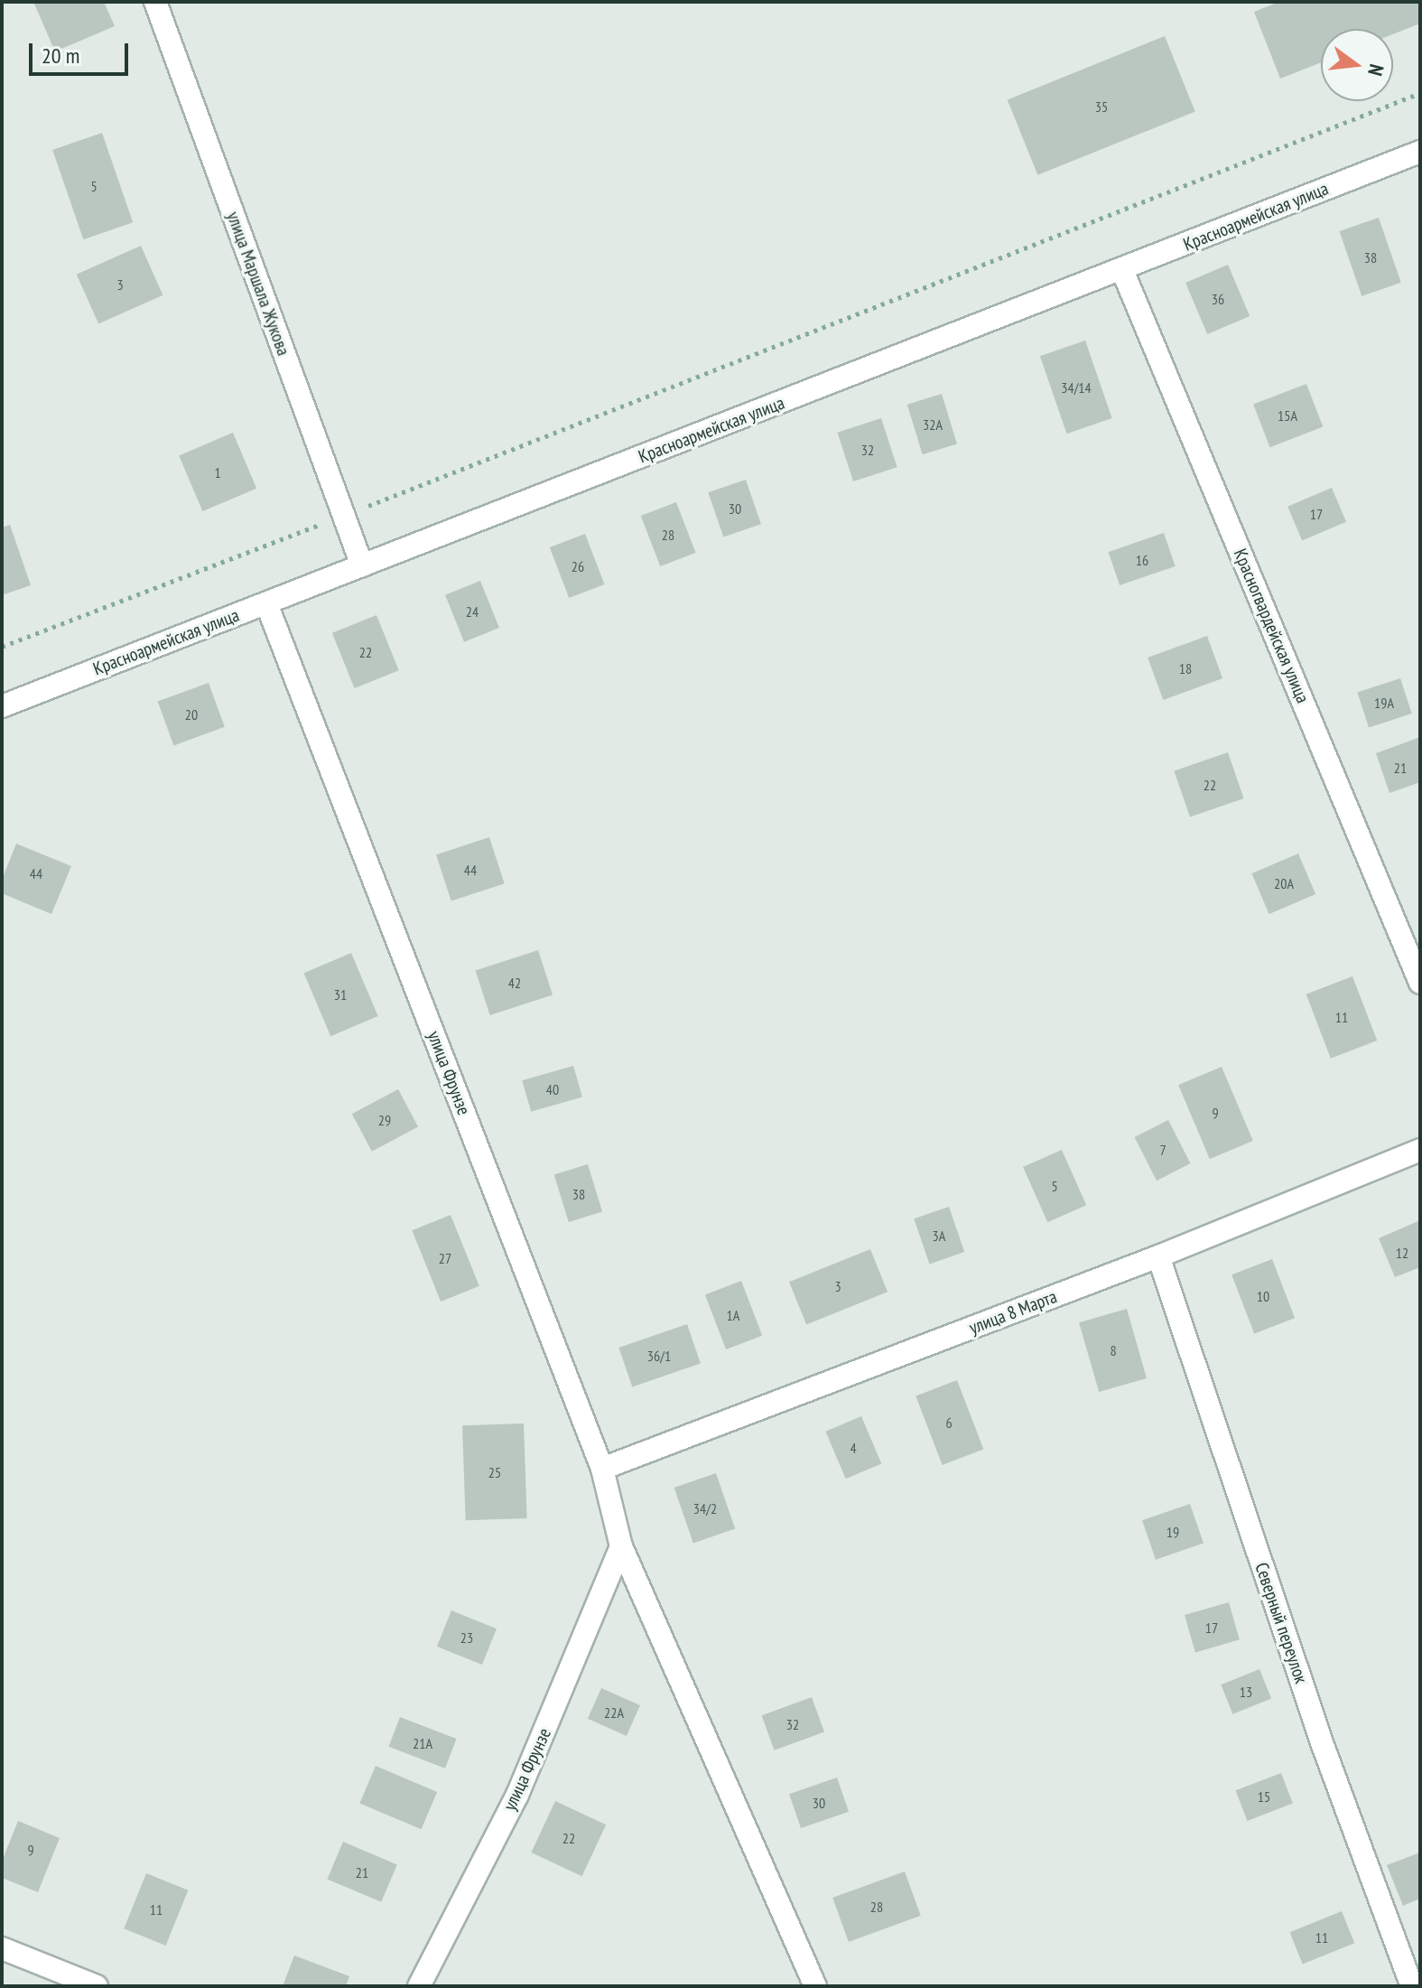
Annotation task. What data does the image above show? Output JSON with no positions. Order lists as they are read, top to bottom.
{
  "streets": {
    "street": [
      "Красноармейская улица",
      "улица Маршала Жукова",
      "Красногвардейская улица",
      "улица Фрунзе",
      "улица 8 Марта",
      "Северный переулок"
    ]
  },
  "crossings": [
    ["Красноармейская улица", "улица Маршала Жукова"],
    ["Красноармейская улица", "Красногвардейская улица"],
    ["Красноармейская улица", "улица Фрунзе"],
    ["улица Фрунзе", "улица 8 Марта"],
    ["улица 8 Марта", "Северный переулок"]
  ],
  "house_numbers": [
    "35",
    "5",
    "38",
    "3",
    "36",
    "34/14",
    "15А",
    "32А",
    "32",
    "1",
    "30",
    "17",
    "28",
    "16",
    "26",
    "24",
    "22",
    "18",
    "19А",
    "20",
    "21",
    "22",
    "44",
    "44",
    "20А",
    "42",
    "31",
    "11",
    "40",
    "9",
    "29",
    "7",
    "5",
    "38",
    "3А",
    "12",
    "27",
    "3",
    "10",
    "1А",
    "8",
    "36/1",
    "6",
    "4",
    "25",
    "34/2",
    "19",
    "17",
    "23",
    "13",
    "22А",
    "32",
    "21А",
    "15",
    "30",
    "22",
    "9",
    "21",
    "28",
    "11",
    "11"
  ],
  "scale_bar": "20 m",
  "north": "right"
}
